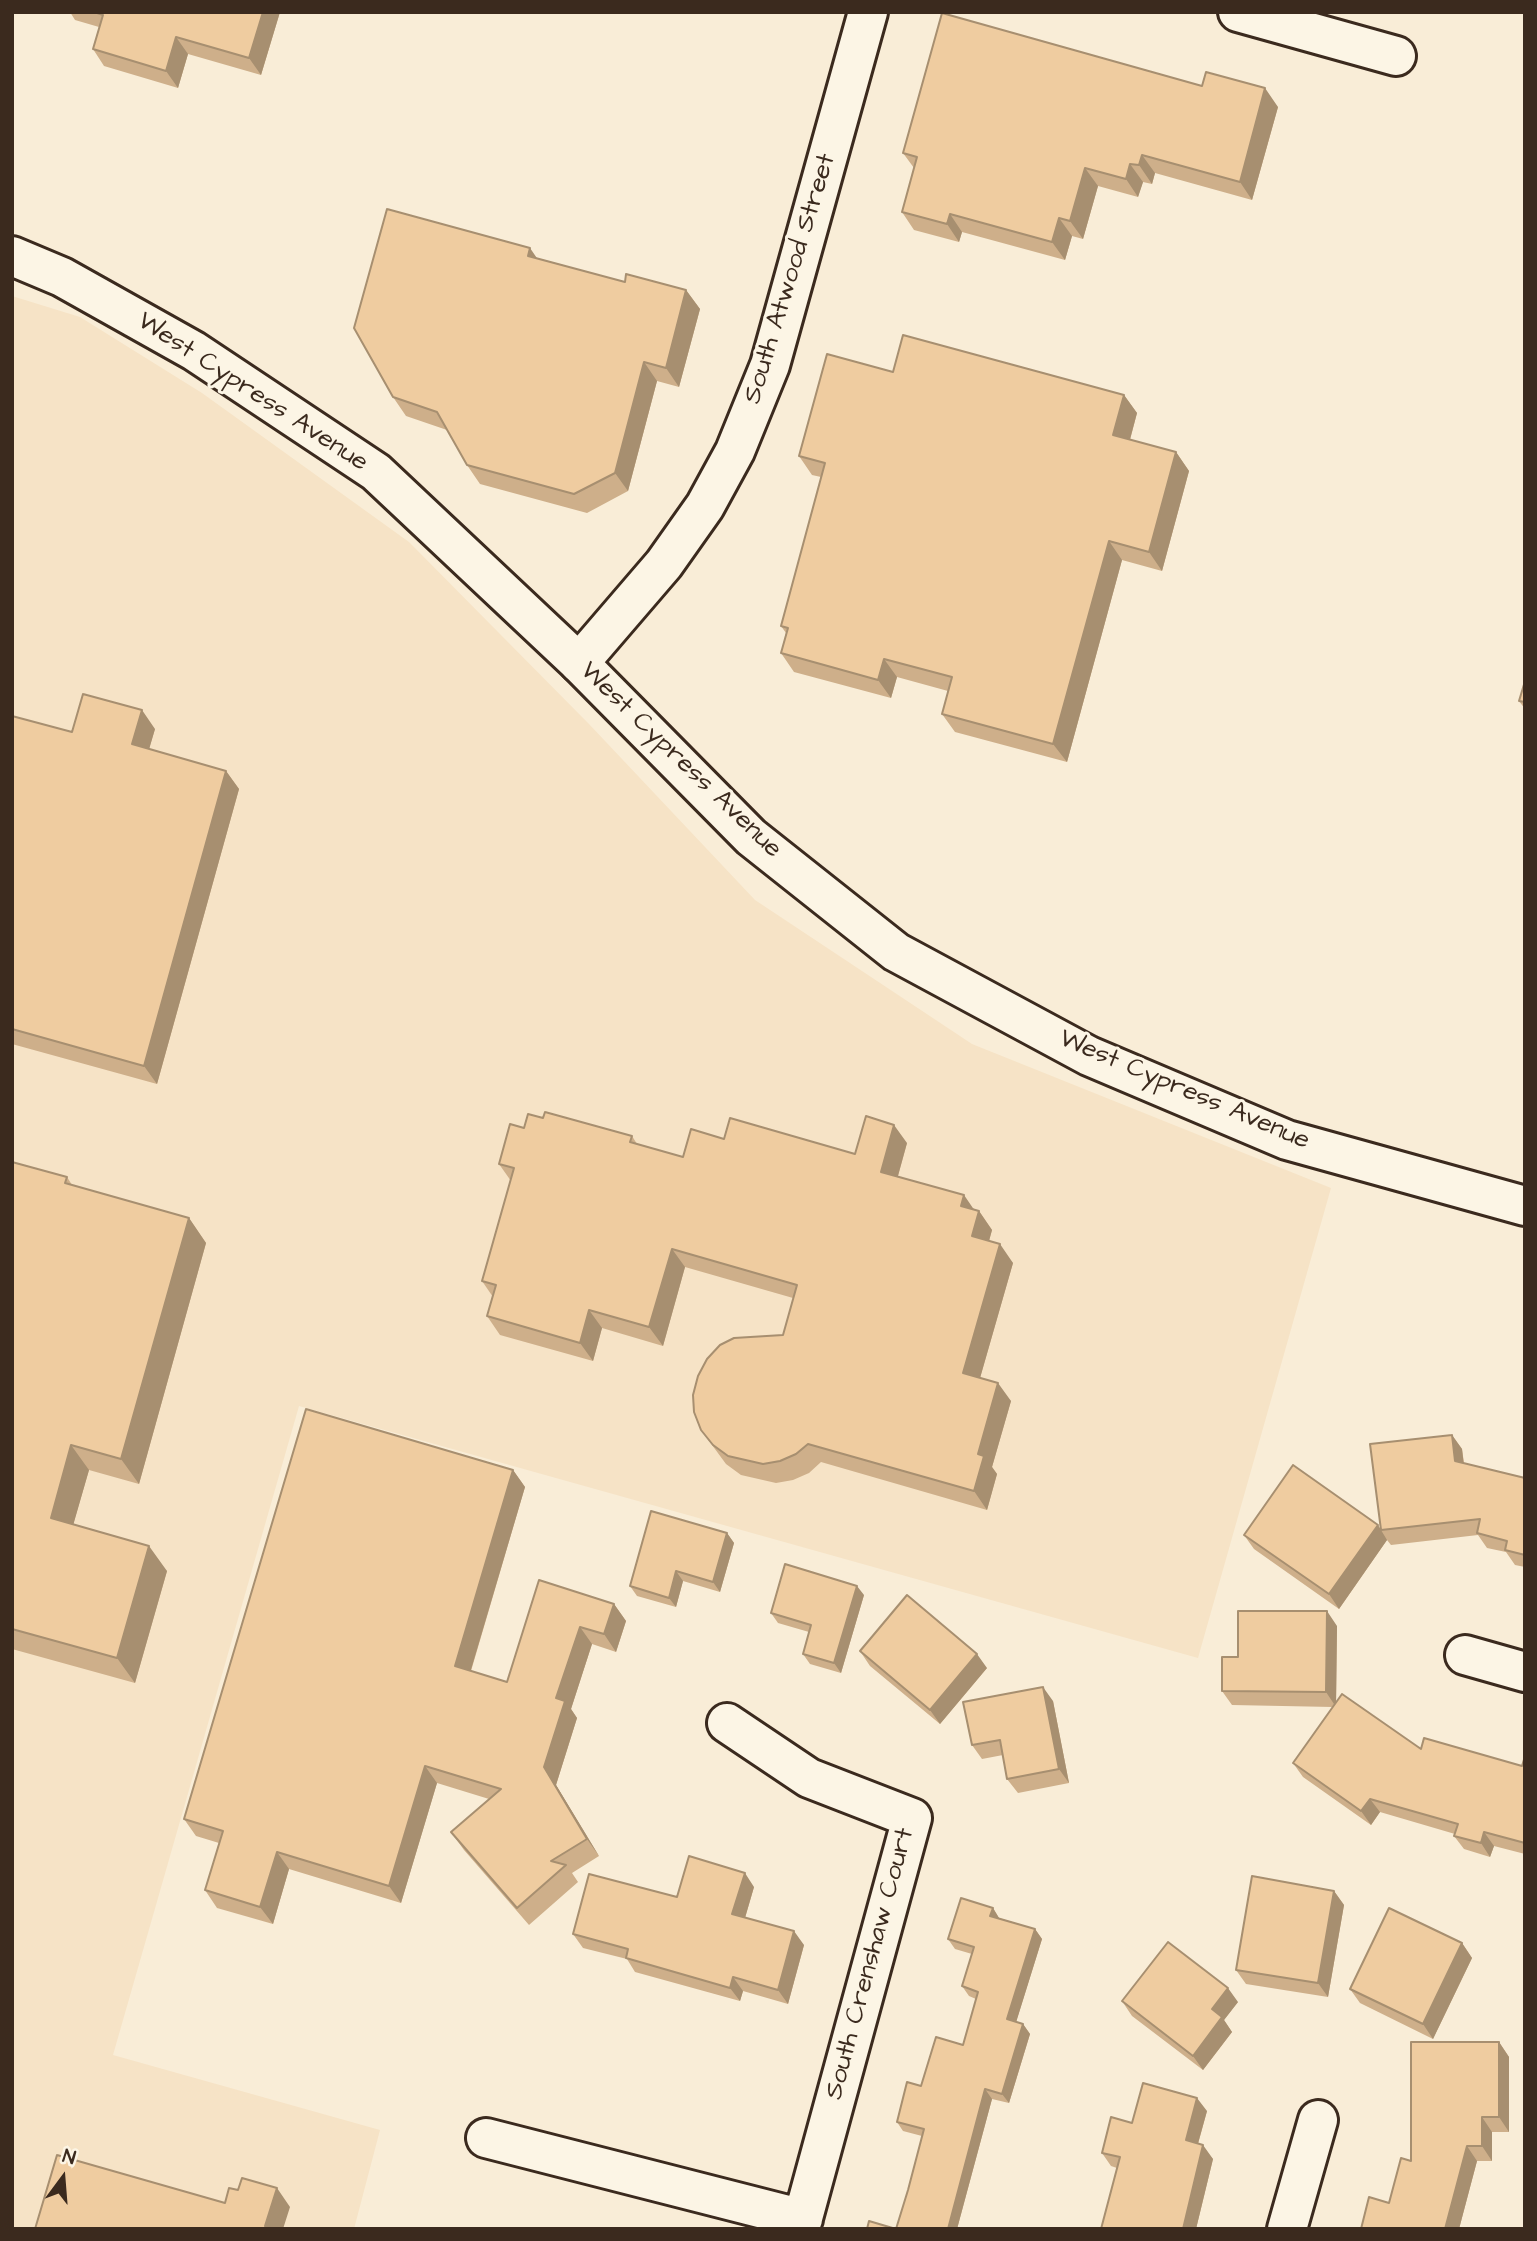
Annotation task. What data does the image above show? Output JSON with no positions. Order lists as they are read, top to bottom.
{
  "streets": {
    "street": ["South Atwood Street", "West Cypress Avenue", "South Crenshaw Court"]
  },
  "crossings": [
    ["South Atwood Street", "West Cypress Avenue"]
  ],
  "north": "top"
}
